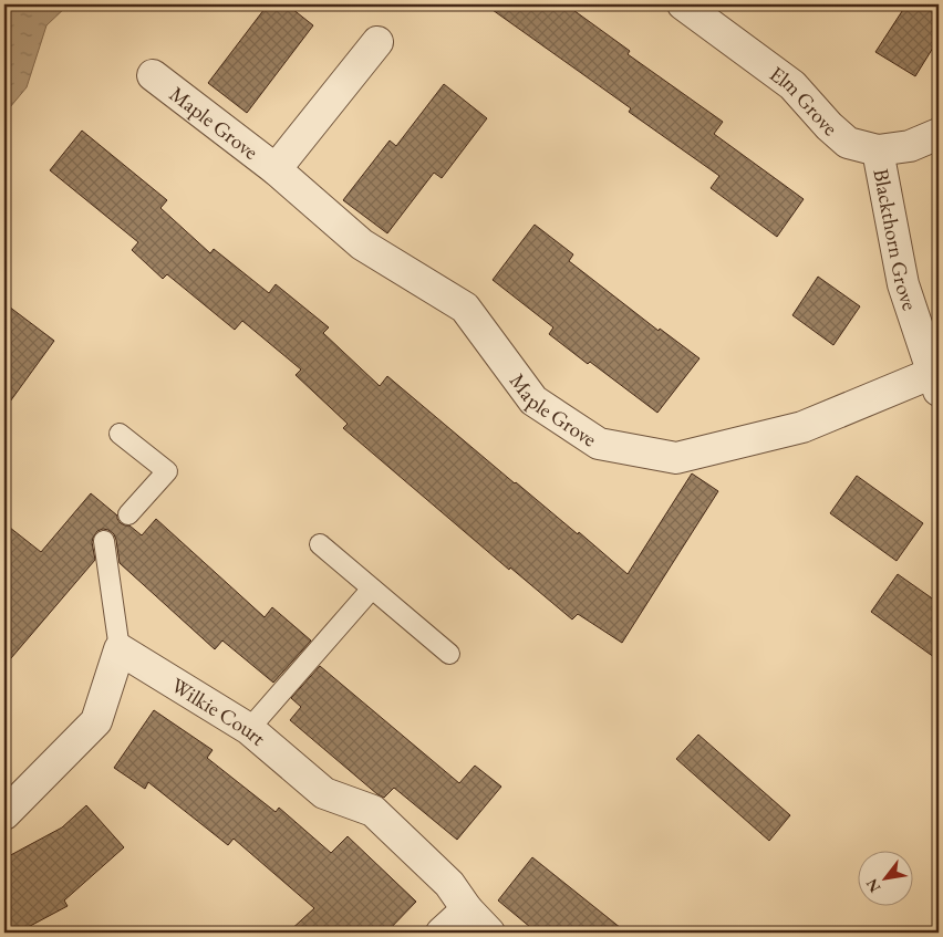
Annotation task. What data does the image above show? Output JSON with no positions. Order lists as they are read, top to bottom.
{
  "streets": {
    "street": [
      "Elm Grove",
      "Maple Grove",
      "Blackthorn Grove",
      "Wilkie Court"
    ]
  },
  "crossings": [
    ["Elm Grove", "Blackthorn Grove"],
    ["Maple Grove", "Blackthorn Grove"]
  ],
  "north": "bottom left"
}
